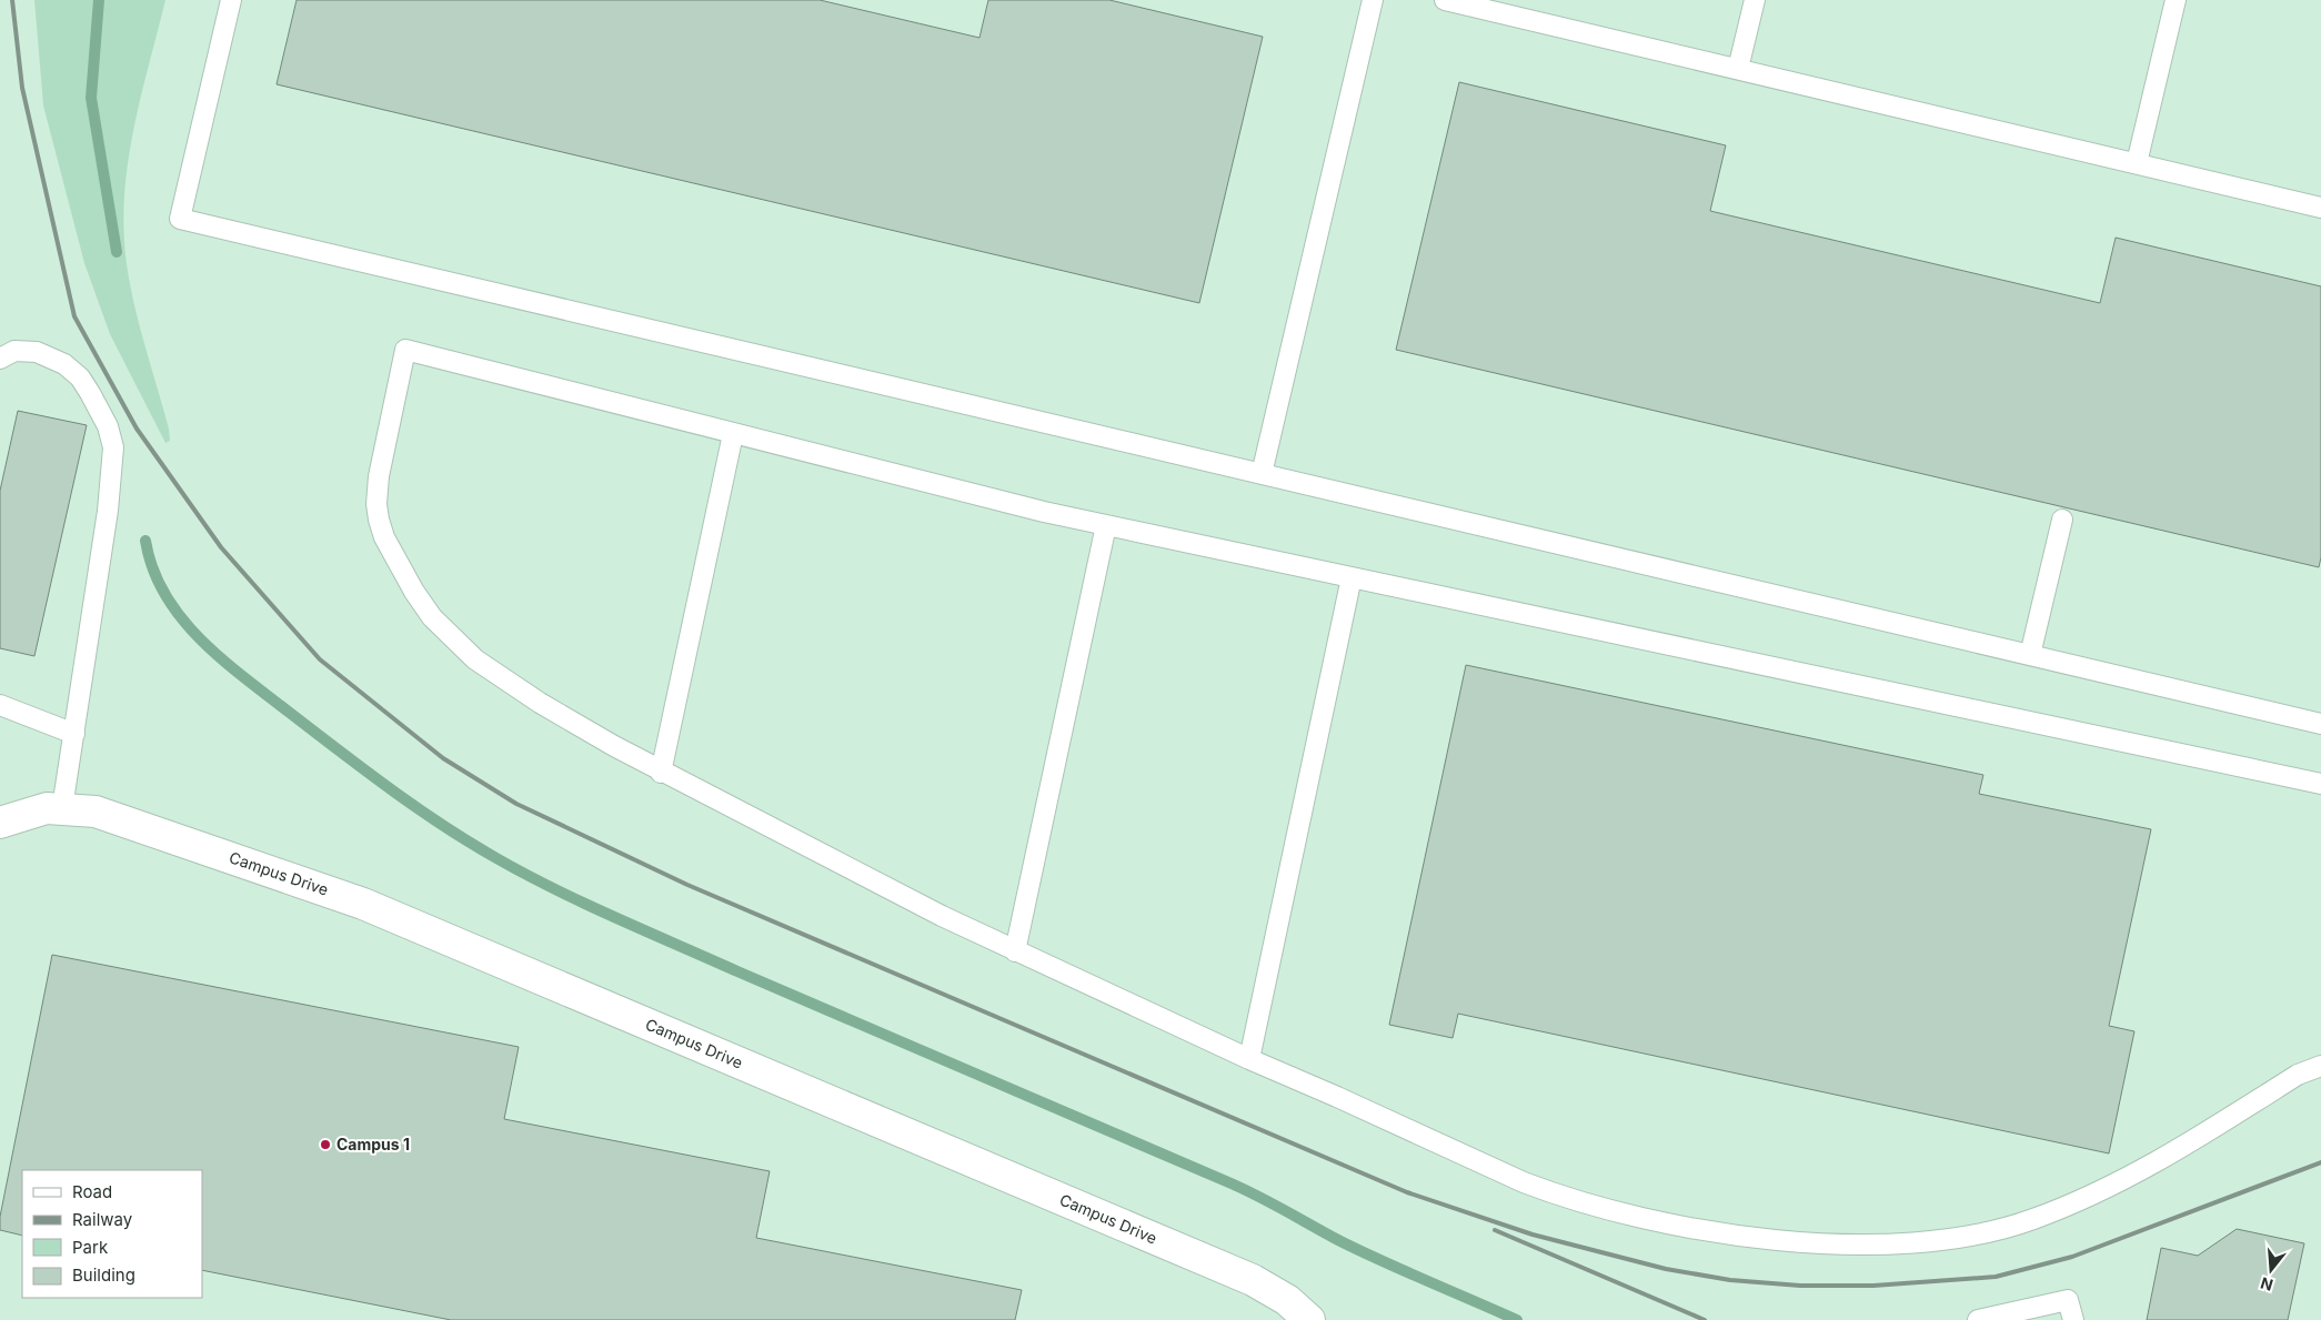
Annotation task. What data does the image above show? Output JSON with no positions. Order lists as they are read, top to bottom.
{
  "streets": {
    "street": ["Campus Drive"]
  },
  "places": ["Campus 1"],
  "legend": [
    "Road",
    "Railway",
    "Park",
    "Building"
  ],
  "north": "bottom"
}
